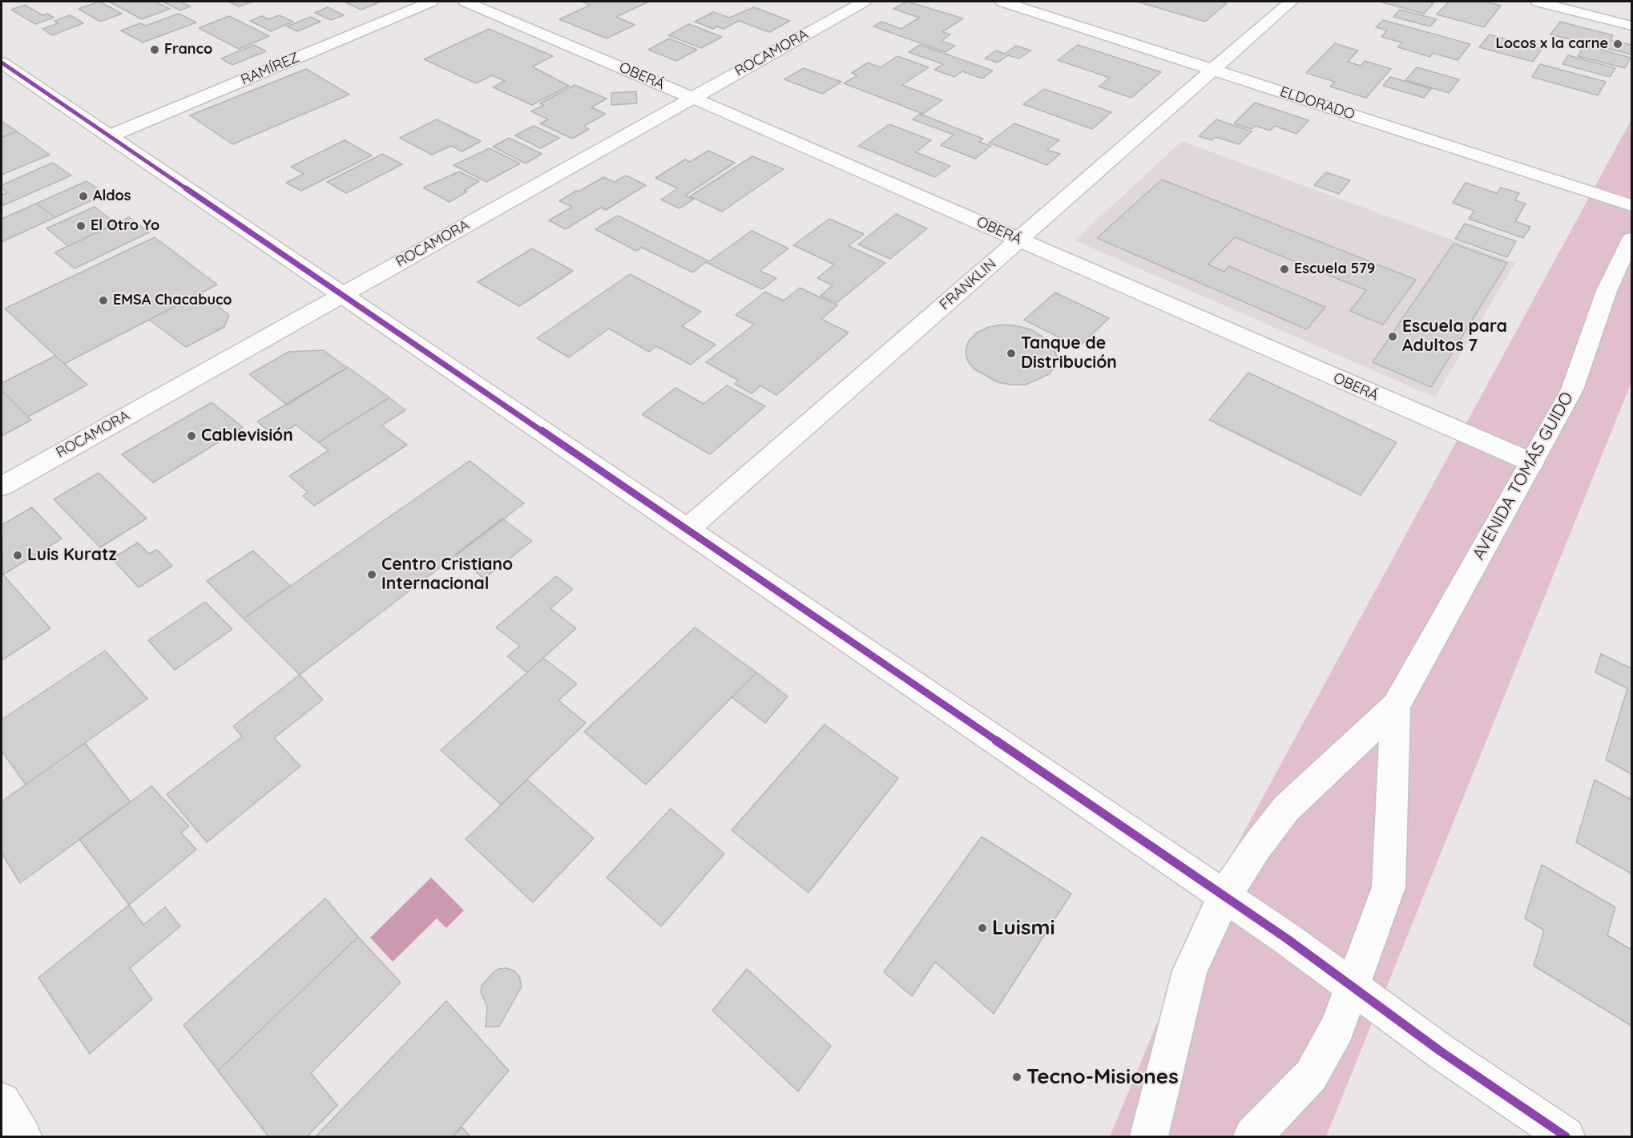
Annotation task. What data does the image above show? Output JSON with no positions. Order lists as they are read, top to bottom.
{
  "streets": {
    "street": [
      "ROCAMORA",
      "RAMÍREZ",
      "OBERÁ",
      "ELDORADO",
      "FRANKLIN",
      "AVENIDA TOMÁS GUIDO"
    ]
  },
  "crossings": [
    ["ROCAMORA", "OBERÁ"],
    ["OBERÁ", "FRANKLIN"],
    ["OBERÁ", "AVENIDA TOMÁS GUIDO"],
    ["ELDORADO", "FRANKLIN"]
  ],
  "places": [
    "Locos x la carne",
    "Franco",
    "Aldos",
    "El Otro Yo",
    "Escuela 579",
    "EMSA Chacabuco",
    "Escuela para Adultos 7",
    "Tanque de Distribución",
    "Cablevisión",
    "Luis Kuratz",
    "Centro Cristiano Internacional",
    "Luismi",
    "Tecno-Misiones"
  ]
}
